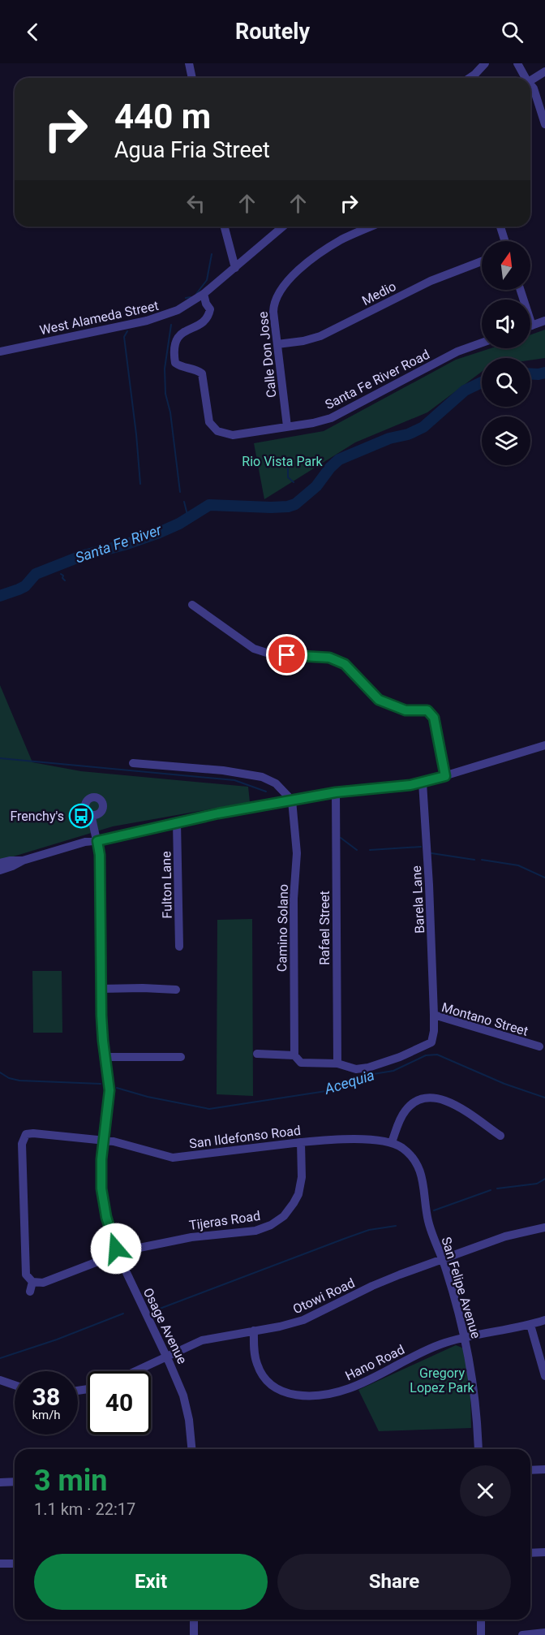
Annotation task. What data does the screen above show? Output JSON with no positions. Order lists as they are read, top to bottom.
{
  "streets": {
    "street": [
      "Medio",
      "West Alameda Street",
      "Calle Don Jose",
      "Santa Fe River Road",
      "Fulton Lane",
      "Barela Lane",
      "Camino Solano",
      "Rafael Street",
      "Montano Street",
      "San Ildefonso Road",
      "Tijeras Road",
      "San Felipe Avenue",
      "Otowi Road",
      "Osage Avenue",
      "Hano Road"
    ]
  },
  "crossings": [
    ["Medio", "Calle Don Jose"],
    ["West Alameda Street", "Santa Fe River Road"],
    ["Calle Don Jose", "Santa Fe River Road"],
    ["Barela Lane", "Montano Street"],
    ["Rafael Street", "Montano Street"],
    ["San Ildefonso Road", "Tijeras Road"],
    ["San Ildefonso Road", "San Felipe Avenue"],
    ["San Ildefonso Road", "Osage Avenue"],
    ["Tijeras Road", "Osage Avenue"],
    ["San Felipe Avenue", "Otowi Road"],
    ["San Felipe Avenue", "Hano Road"],
    ["Otowi Road", "Osage Avenue"],
    ["Otowi Road", "Hano Road"]
  ],
  "water": ["Santa Fe River", "Acequia"],
  "parks": ["Rio Vista Park", "Gregory Lopez Park"],
  "places": {
    "bus stop": ["Frenchy's"]
  },
  "north": "top",
  "page": {
    "header": "Routely",
    "turn": ["440 m", "Agua Fria Street"],
    "speed": "38 km/h",
    "limit": "40",
    "heading": ["3 min", "1.1 km · 22:17"],
    "buttons": ["Exit", "Share"]
  }
}
